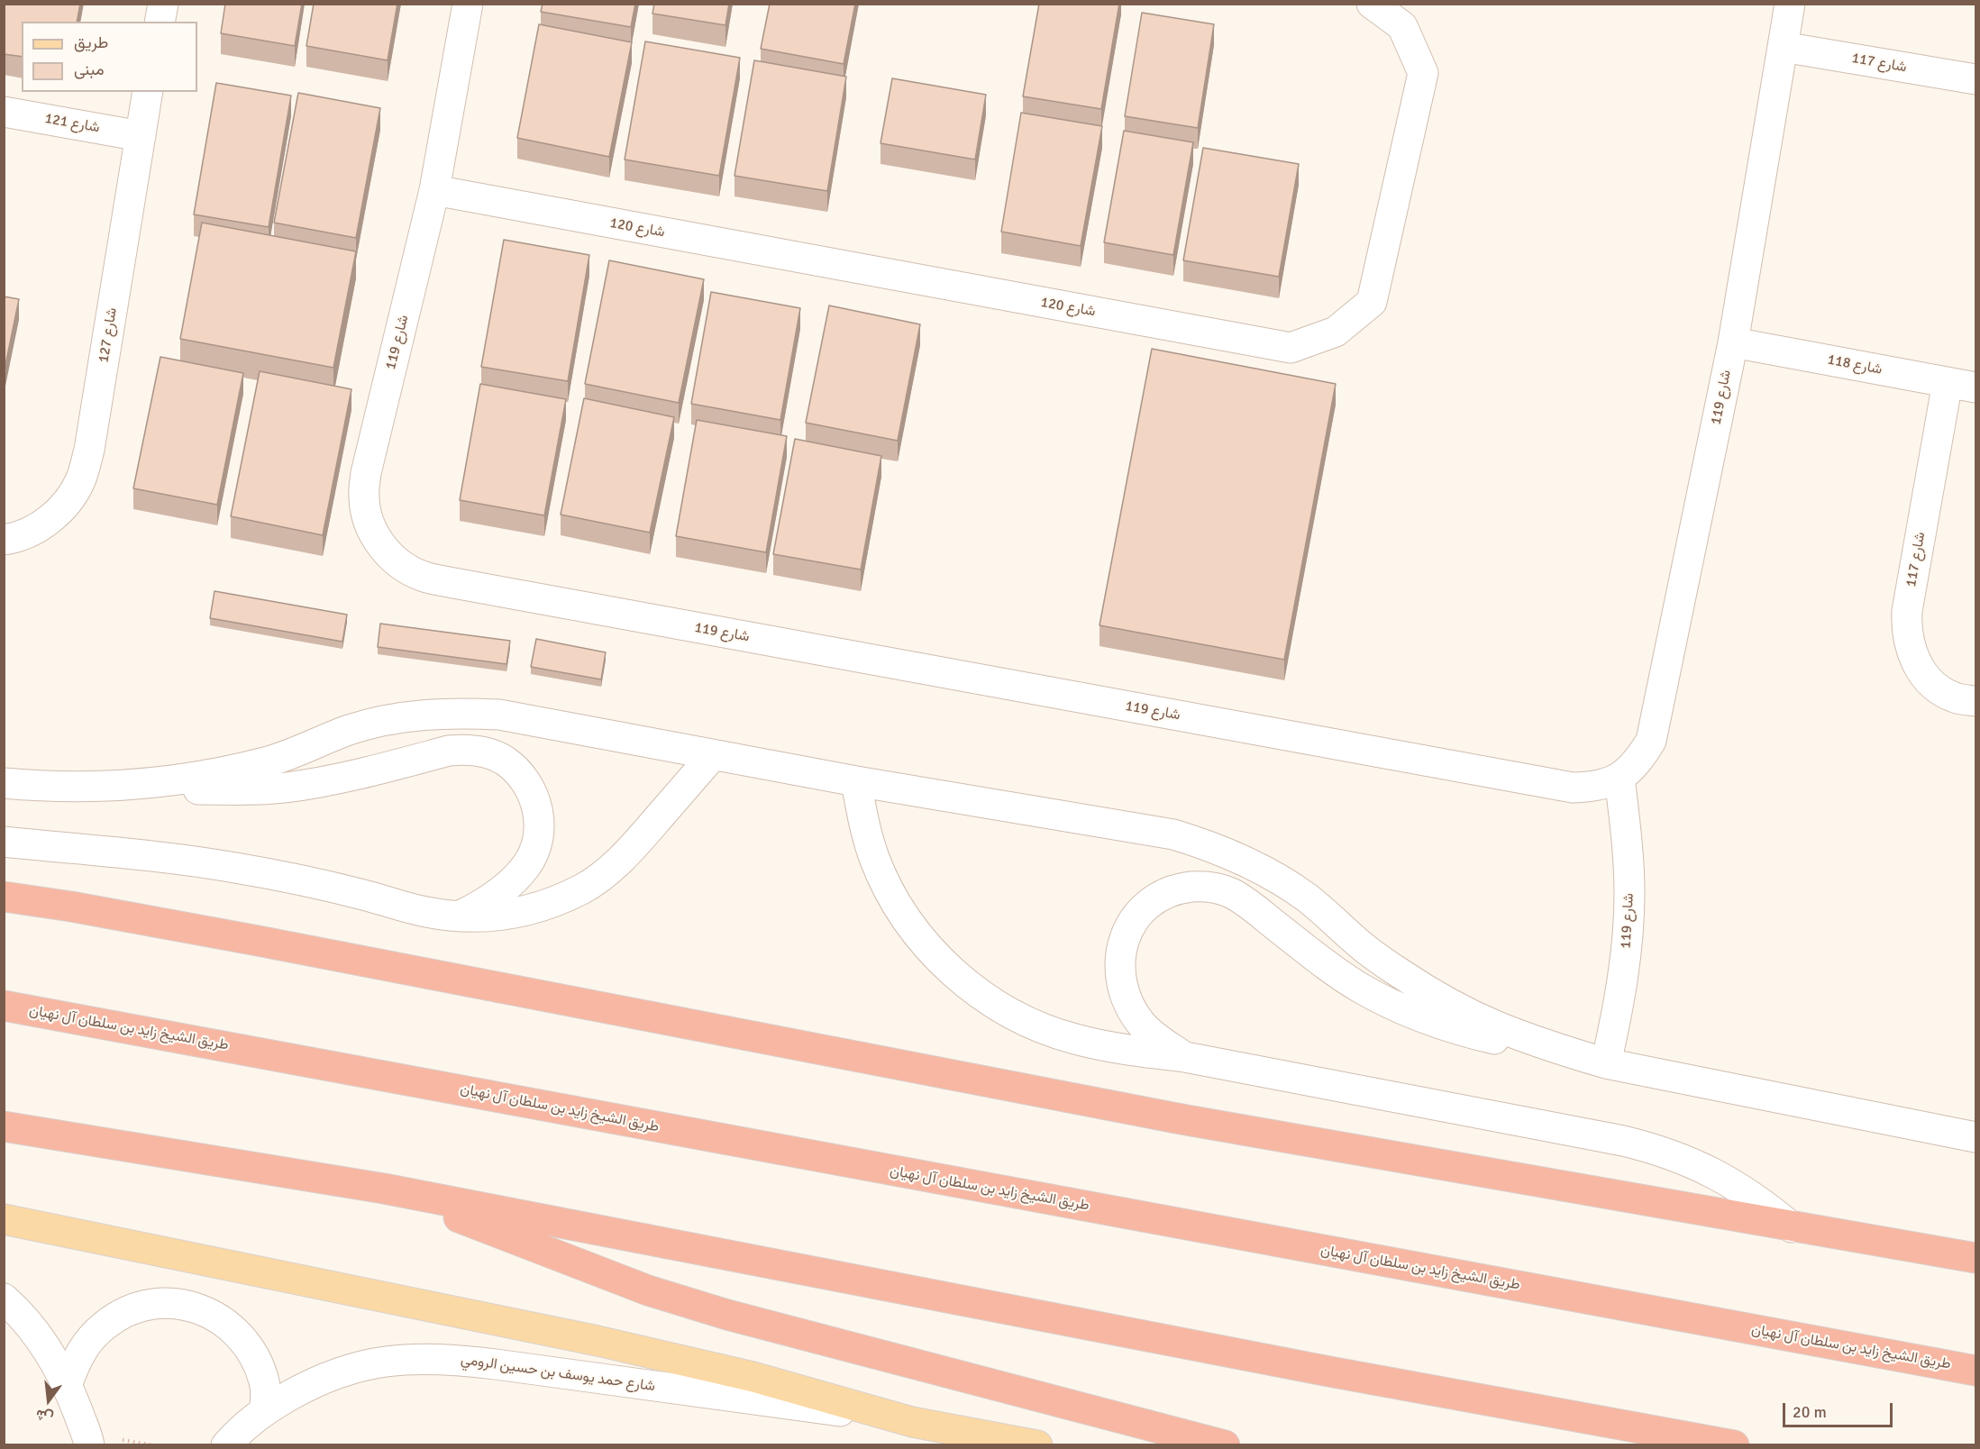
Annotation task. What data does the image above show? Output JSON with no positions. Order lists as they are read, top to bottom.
{
  "streets": {
    "highway": ["طريق الشيخ زايد بن سلطان آل نهيان"],
    "street": [
      "شارع 117",
      "شارع 121",
      "شارع 120",
      "شارع 127",
      "شارع 119",
      "شارع 118",
      "شارع حمد يوسف بن حسين الرومي"
    ]
  },
  "crossings": [
    ["شارع 117", "شارع 119"],
    ["شارع 117", "شارع 118"],
    ["شارع 121", "شارع 127"],
    ["شارع 120", "شارع 119"],
    ["شارع 119", "شارع 118"]
  ],
  "legend": ["طريق", "مبنى"],
  "scale_bar": "20 m",
  "north": "bottom"
}
